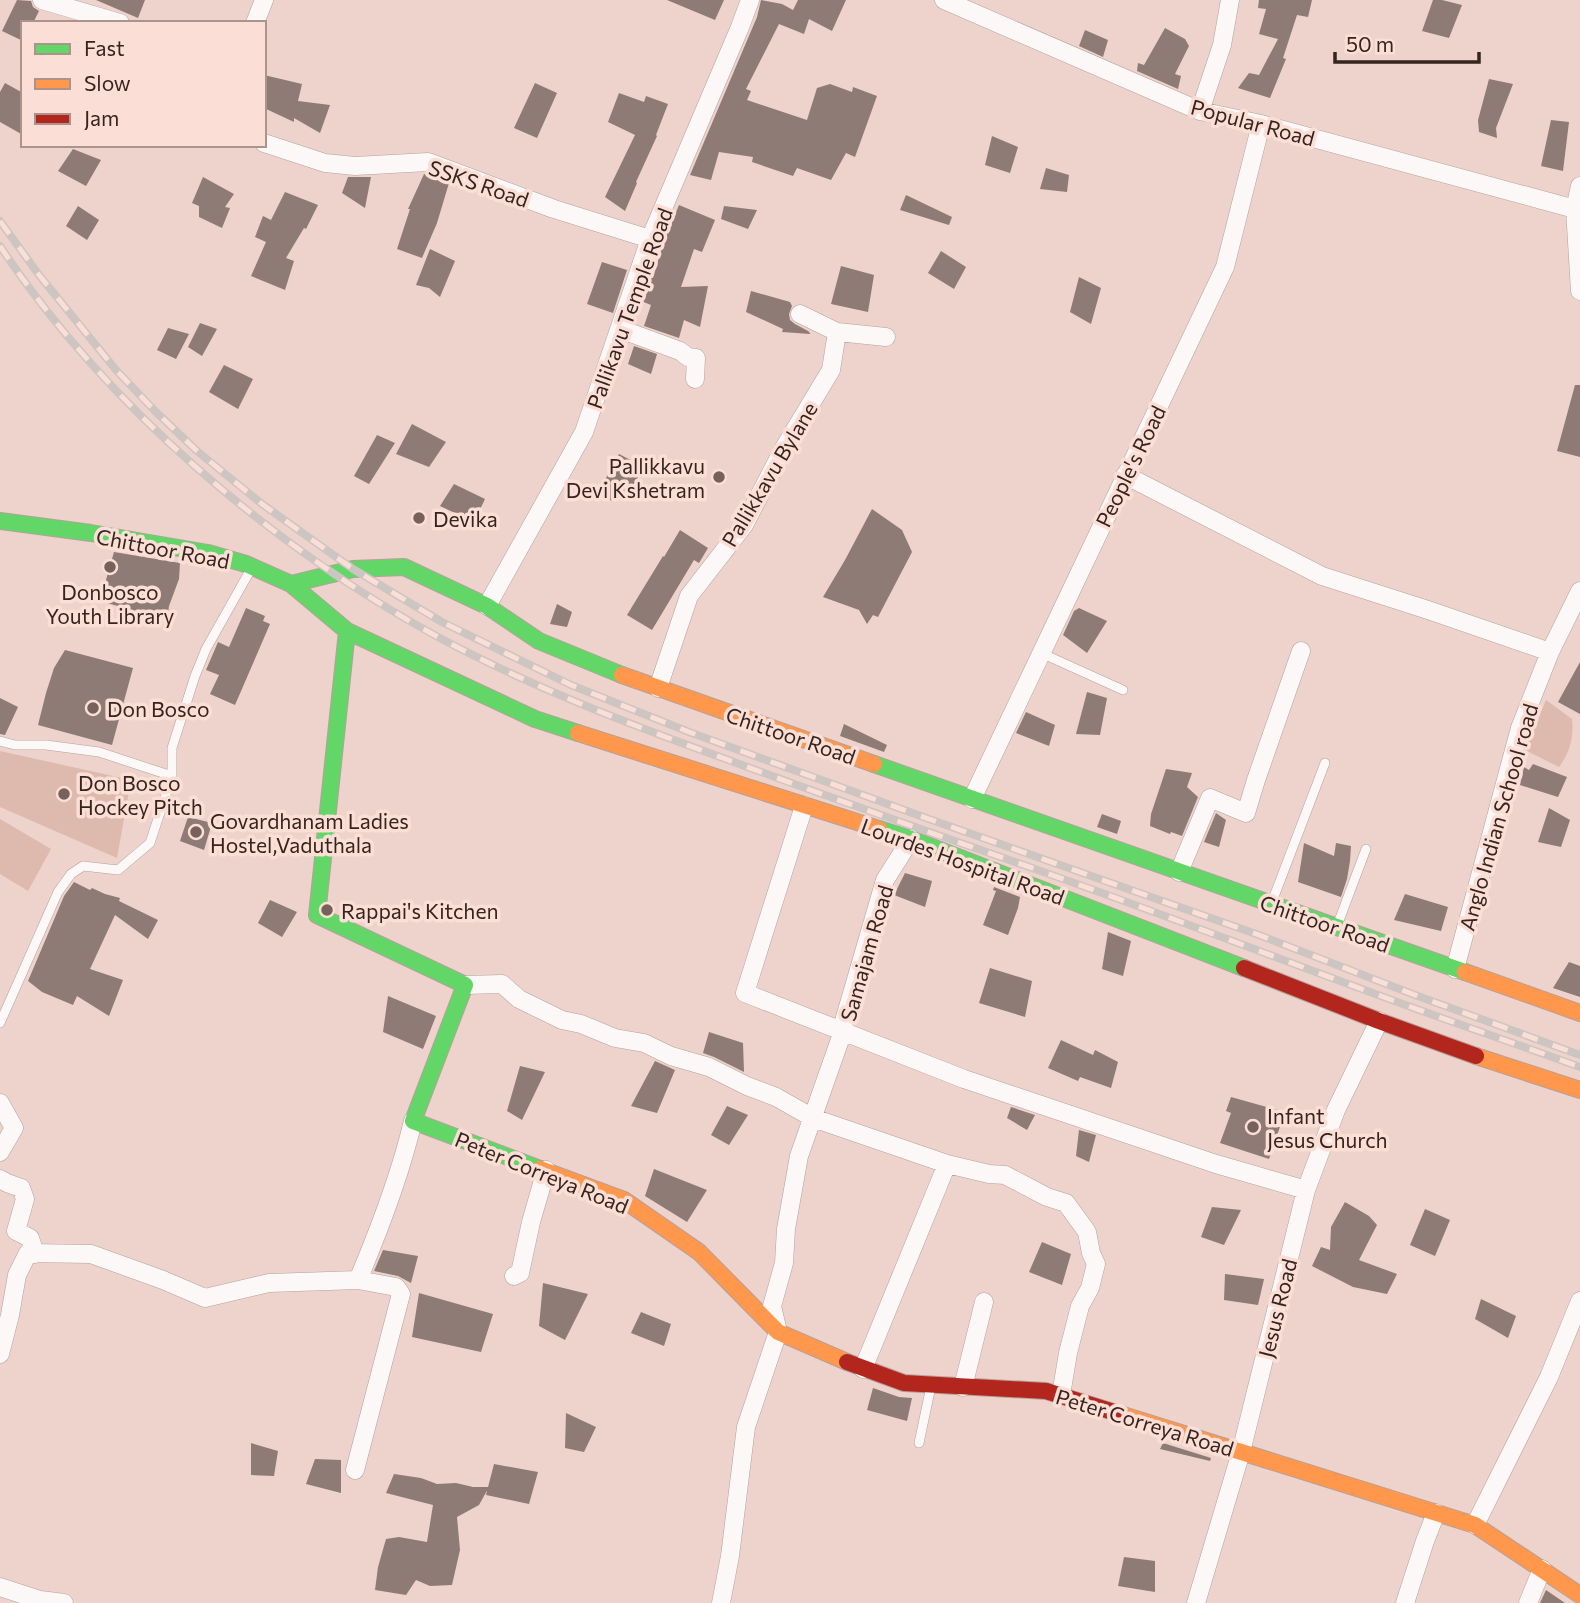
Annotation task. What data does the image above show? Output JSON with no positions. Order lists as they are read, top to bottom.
{
  "streets": {
    "street": [
      "Popular Road",
      "SSKS Road",
      "Pallikavu Temple Road",
      "People's Road",
      "Pallikkavu Bylane",
      "Chittoor Road",
      "Anglo Indian School road",
      "Lourdes Hospital Road",
      "Samajam Road",
      "Peter Correya Road",
      "Jesus Road"
    ]
  },
  "crossings": [
    ["Popular Road", "People's Road"],
    ["SSKS Road", "Pallikavu Temple Road"],
    ["Pallikavu Temple Road", "Chittoor Road"],
    ["People's Road", "Chittoor Road"],
    ["Pallikkavu Bylane", "Chittoor Road"],
    ["Chittoor Road", "Anglo Indian School road"],
    ["Lourdes Hospital Road", "Samajam Road"],
    ["Lourdes Hospital Road", "Jesus Road"],
    ["Samajam Road", "Peter Correya Road"],
    ["Peter Correya Road", "Jesus Road"]
  ],
  "places": [
    "Pallikkavu Devi Kshetram",
    "Devika",
    "Donbosco Youth Library",
    "Don Bosco",
    "Don Bosco Hockey Pitch",
    "Govardhanam Ladies Hostel,Vaduthala",
    "Rappai's Kitchen",
    "Infant Jesus Church"
  ],
  "legend": ["Fast", "Slow", "Jam"],
  "scale_bar": "50 m"
}
